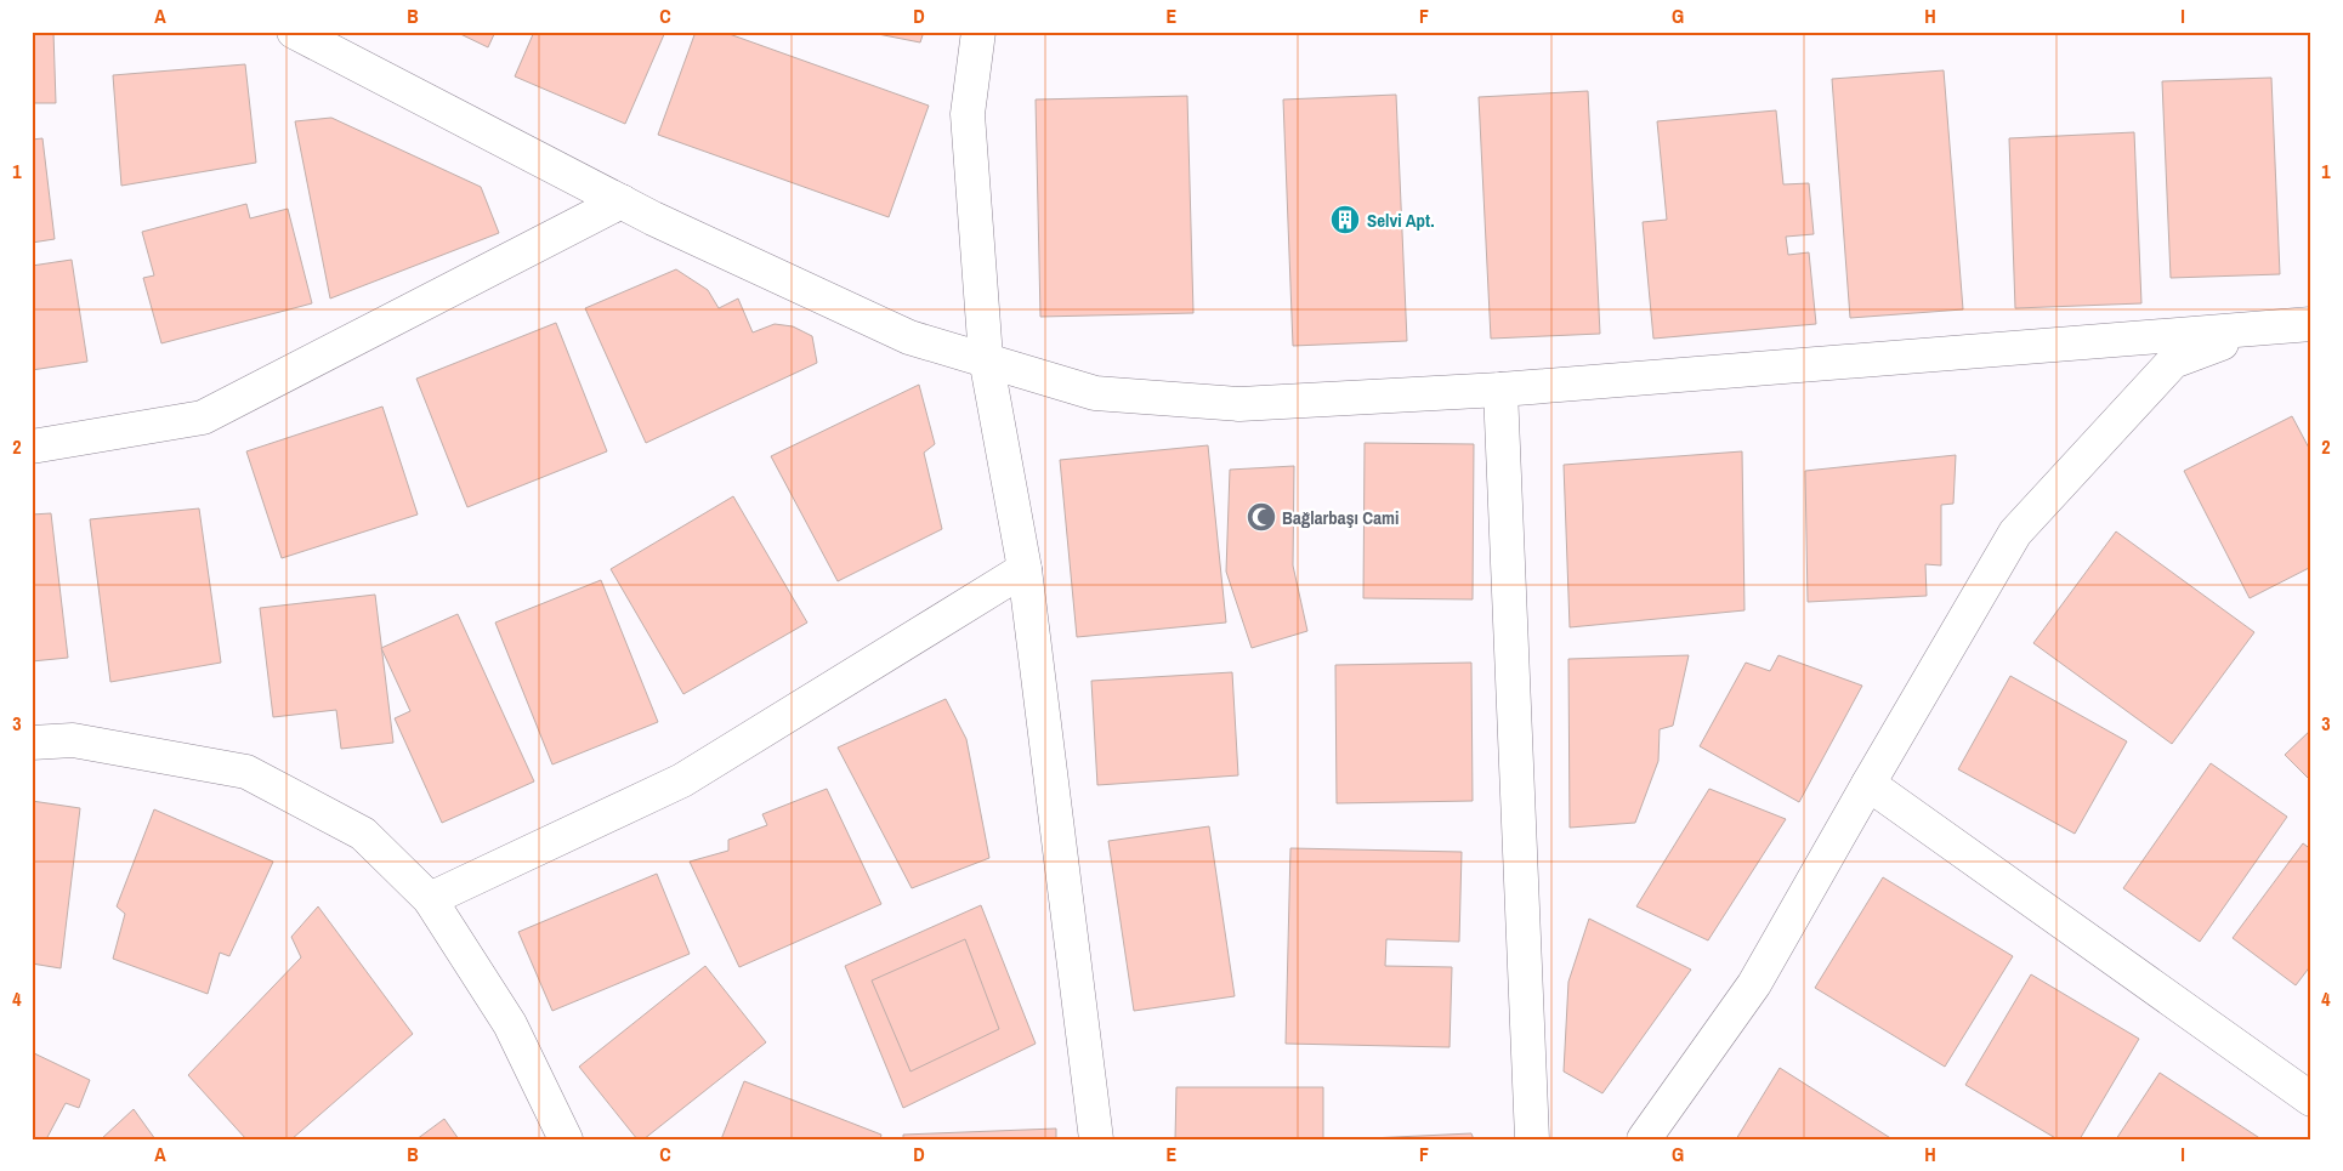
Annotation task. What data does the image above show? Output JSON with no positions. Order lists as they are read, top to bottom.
{
  "places": {
    "building": ["Selvi Apt."],
    "mosque": ["Bağlarbaşı Cami"]
  },
  "grid": {
    "columns": [
      "A",
      "B",
      "C",
      "D",
      "E",
      "F",
      "G",
      "H",
      "I"
    ],
    "rows": [
      "1",
      "2",
      "3",
      "4"
    ]
  }
}
